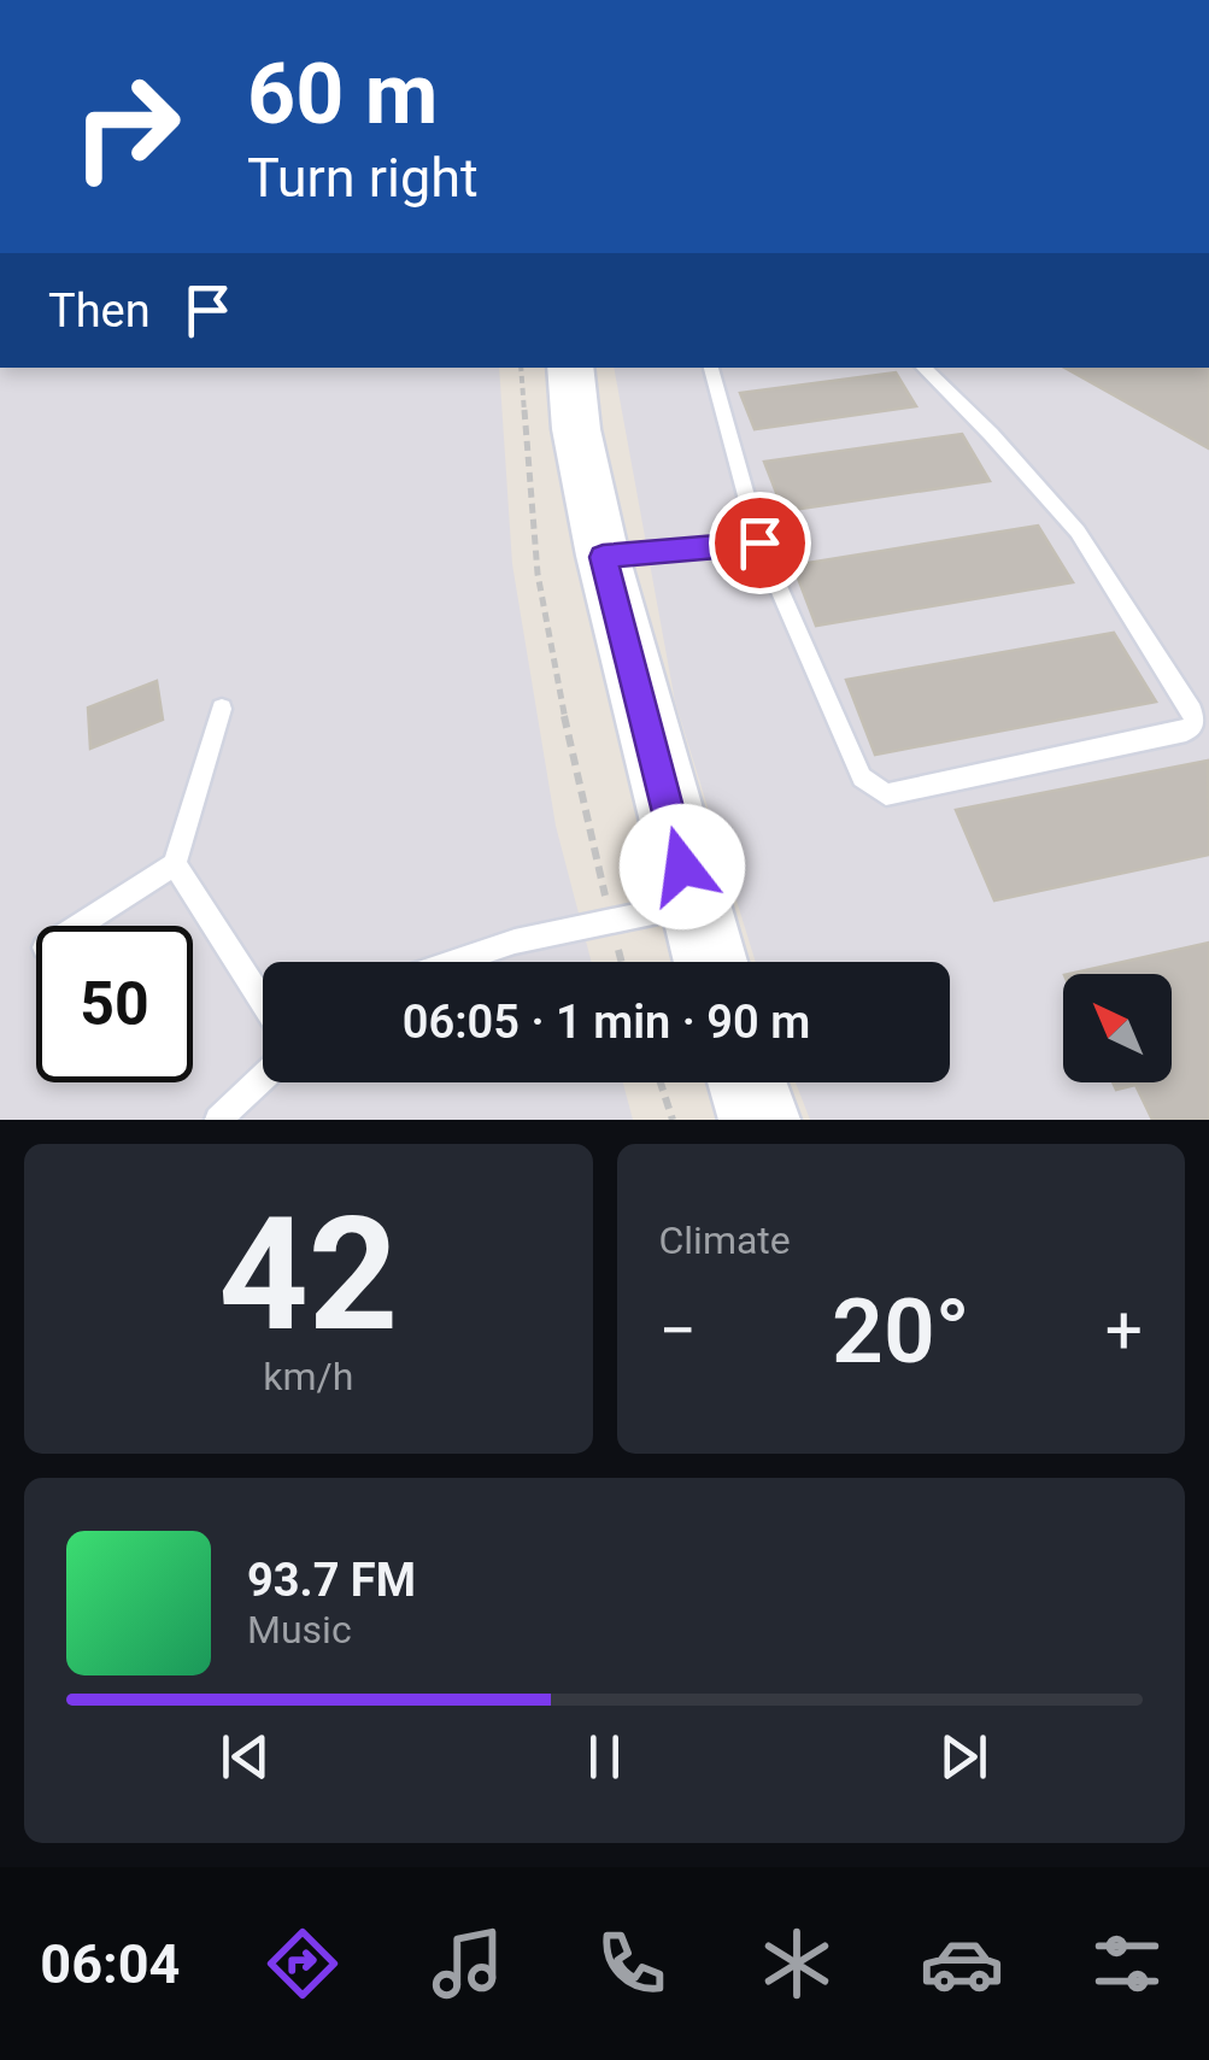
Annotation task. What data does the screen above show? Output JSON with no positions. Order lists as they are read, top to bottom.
{
  "north": "top left",
  "page": {
    "turn": ["60 m", "Turn right"],
    "then": "Then",
    "limit": "50",
    "trip": "06:05 · 1 min · 90 m",
    "tile": [
      ["42", "km/h"],
      "Climate"
    ],
    "heat": ["−", "20°", "+"],
    "song": ["93.7 FM", "Music"],
    "tabs": "06:04"
  }
}
